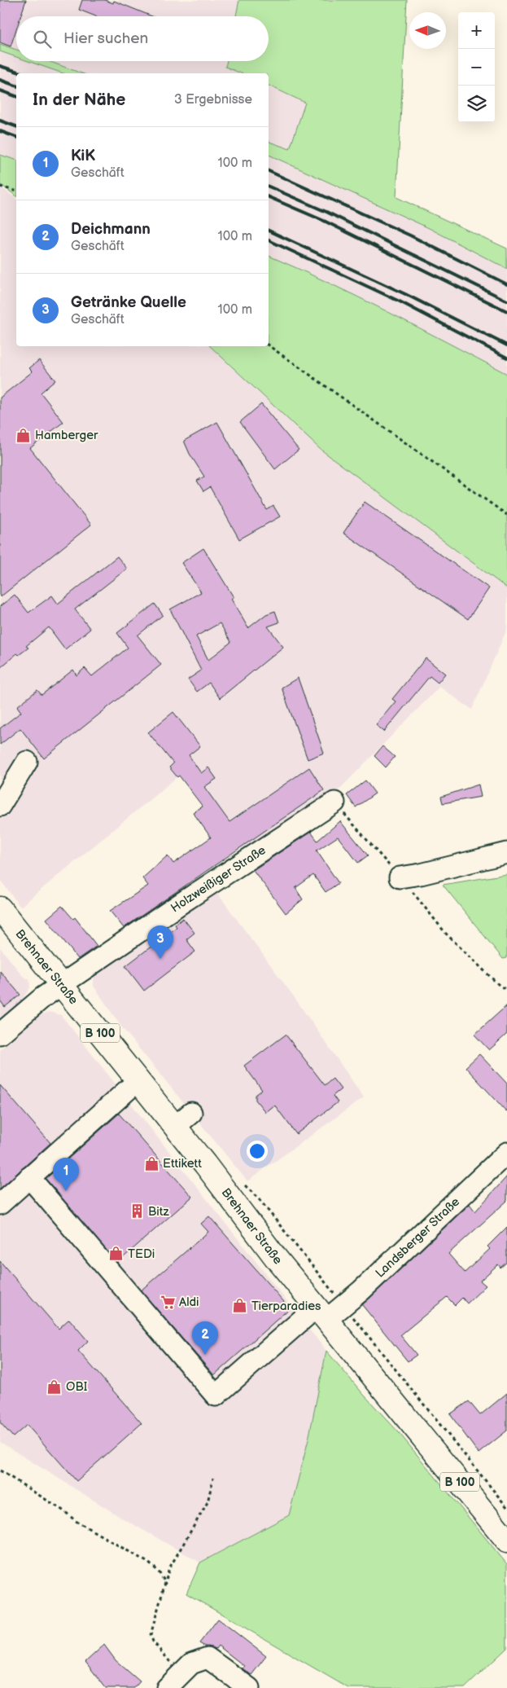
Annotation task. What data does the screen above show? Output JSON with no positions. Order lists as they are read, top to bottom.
{
  "streets": {
    "main road": ["Brehnaer Straße", "B 100"],
    "street": ["Holzweißiger Straße", "Landsberger Straße"]
  },
  "crossings": [
    ["Holzweißiger Straße", "Brehnaer Straße"],
    ["Brehnaer Straße", "Landsberger Straße"]
  ],
  "places": {
    "shop": [
      "Hamberger",
      "Ettikett",
      "TEDi",
      "Tierparadies",
      "OBI"
    ],
    "building": ["Bitz"],
    "supermarket": ["Aldi"]
  },
  "north": "left",
  "page": {
    "map_buttons": ["+", "−"],
    "search": "Hier suchen",
    "heading": ["In der Nähe", "3 Ergebnisse"],
    "list": [
      {
        "mark": "1",
        "name": "KiK",
        "note": "Geschäft",
        "value": "100 m"
      },
      {
        "mark": "2",
        "name": "Deichmann",
        "note": "Geschäft",
        "value": "100 m"
      },
      {
        "mark": "3",
        "name": "Getränke Quelle",
        "note": "Geschäft",
        "value": "100 m"
      }
    ],
    "pins": ["3", "1", "2"]
  }
}
